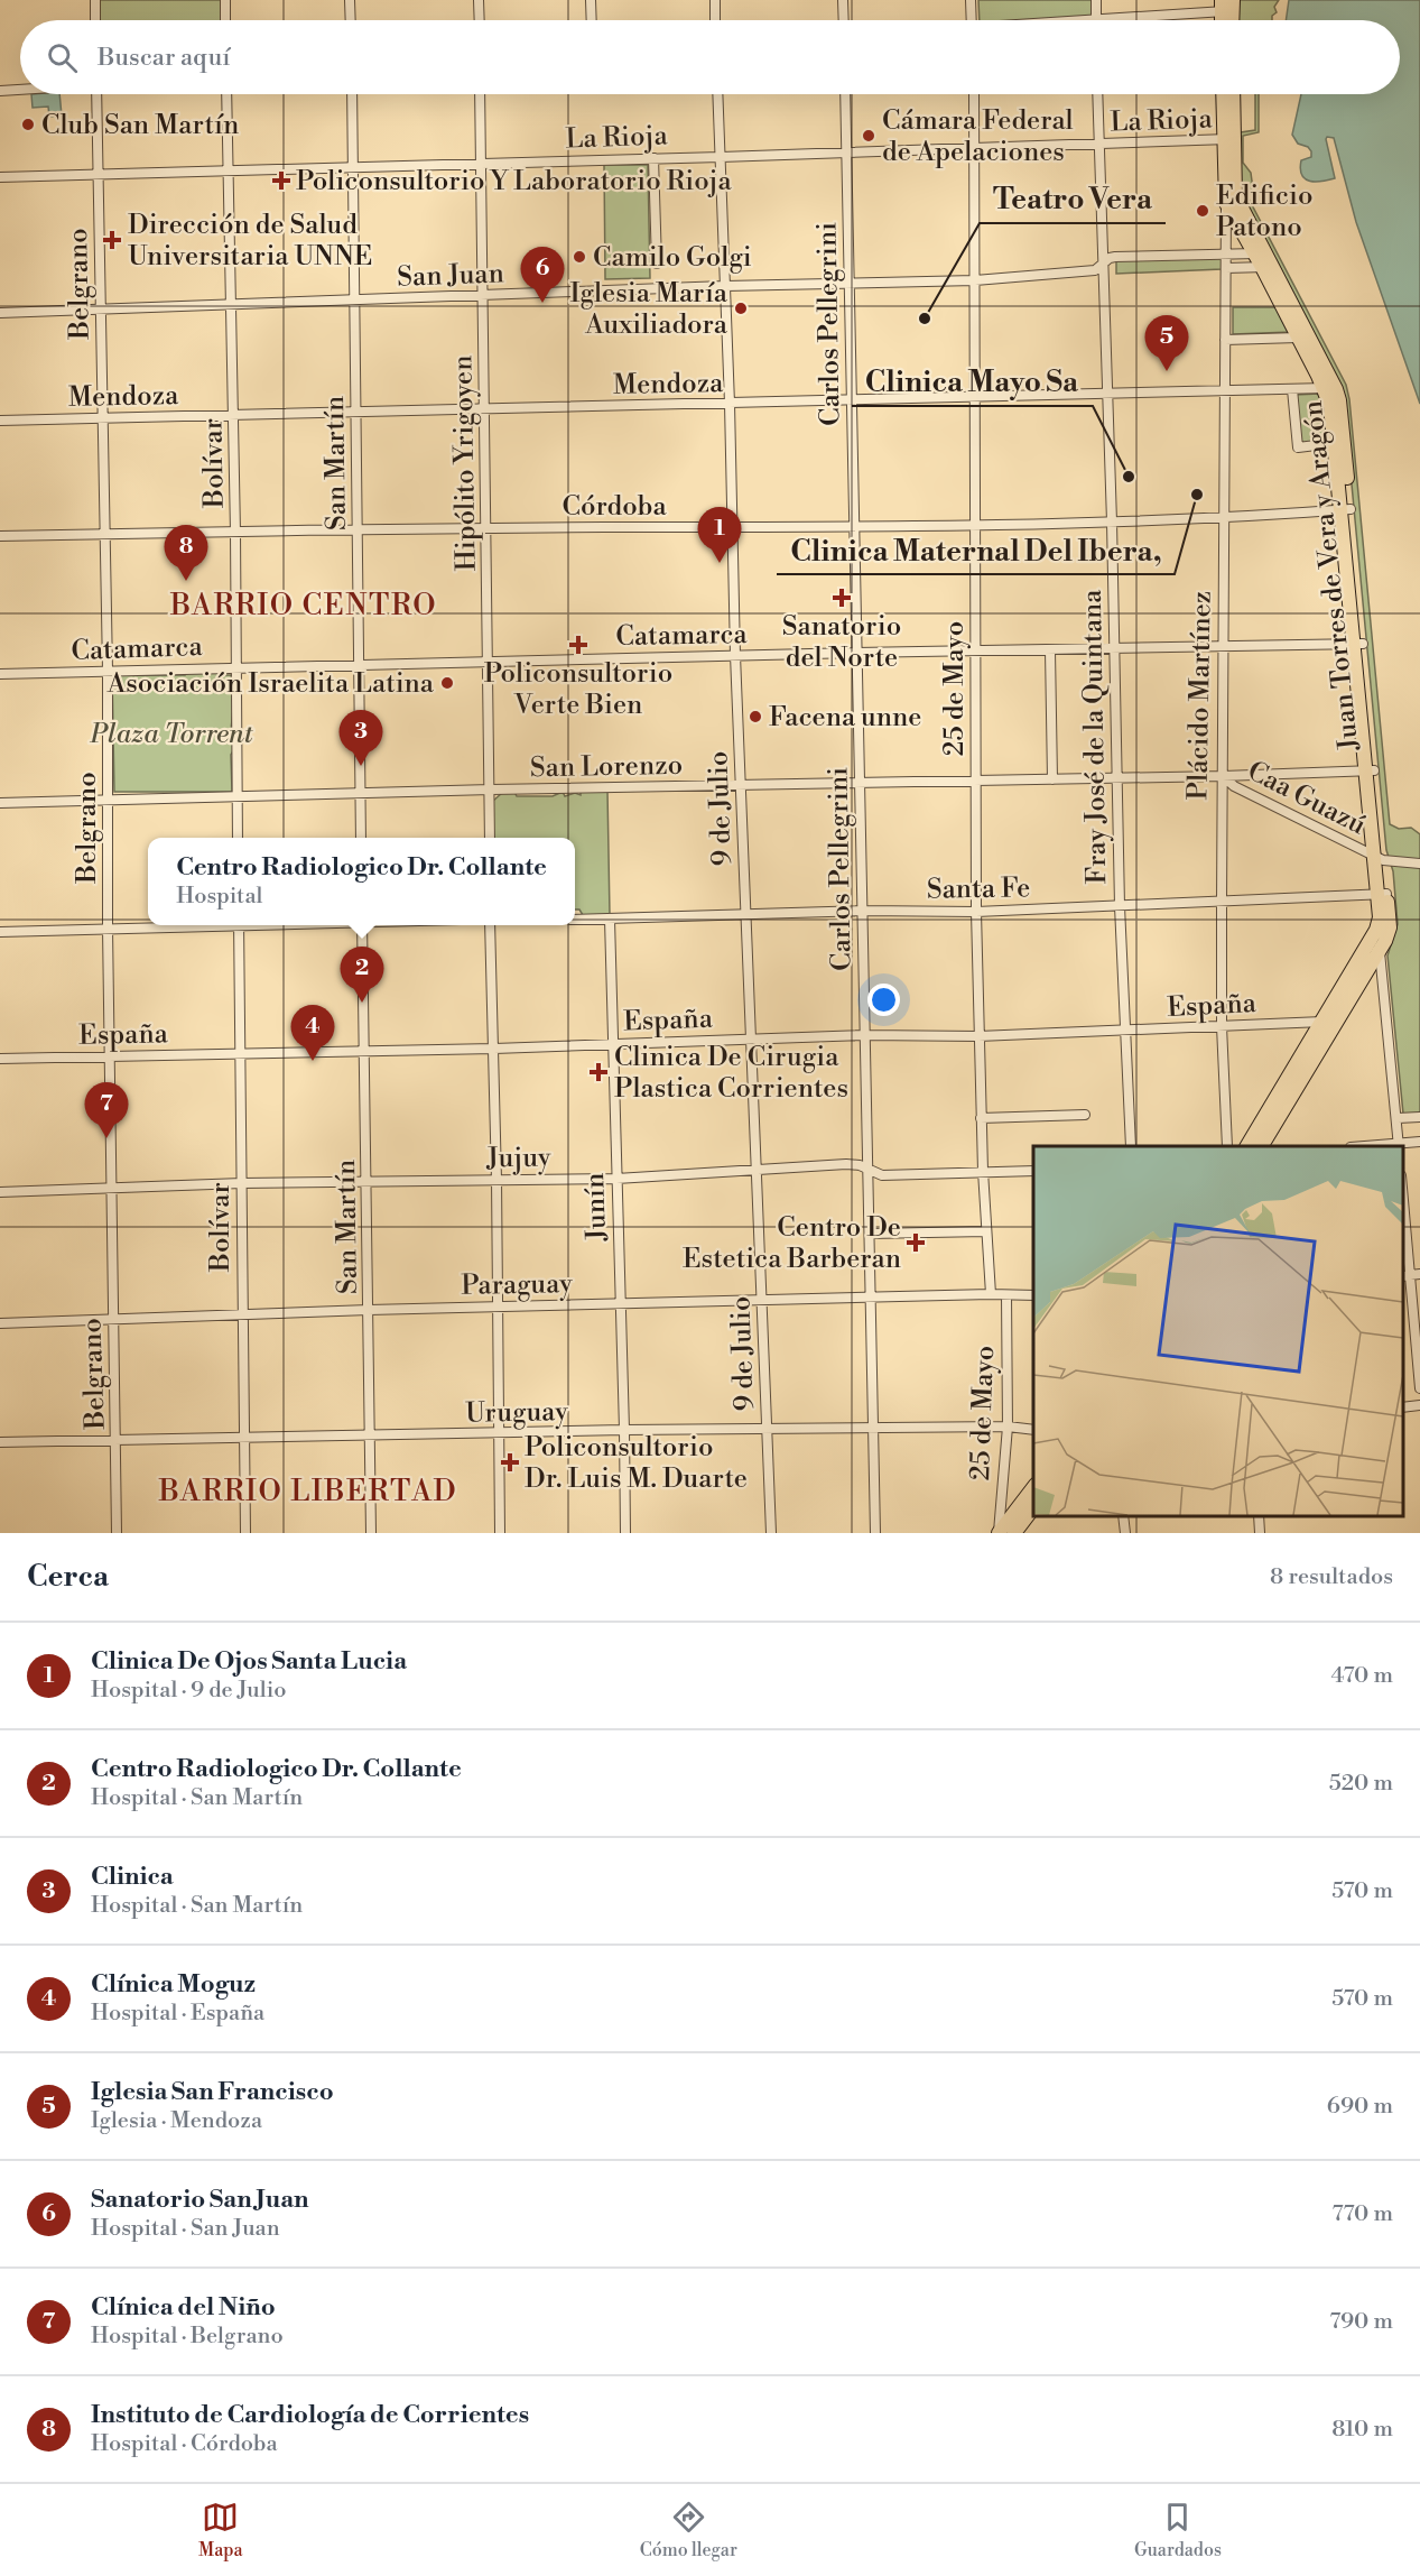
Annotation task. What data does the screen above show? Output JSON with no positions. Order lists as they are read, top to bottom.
{
  "streets": {
    "main road": ["Juan Torres de Vera y Aragón", "Plácido Martínez"],
    "street": [
      "La Rioja",
      "San Juan",
      "Belgrano",
      "Carlos Pellegrini",
      "Mendoza",
      "Bolívar",
      "San Martín",
      "Hipólito Yrigoyen",
      "Córdoba",
      "Catamarca",
      "25 de Mayo",
      "Fray José de la Quintana",
      "San Lorenzo",
      "Caa Guazú",
      "9 de Julio",
      "Santa Fe",
      "España",
      "Jujuy",
      "Junín",
      "Paraguay",
      "Uruguay"
    ]
  },
  "crossings": [
    ["La Rioja", "Belgrano"],
    ["La Rioja", "Carlos Pellegrini"],
    ["La Rioja", "Bolívar"],
    ["La Rioja", "San Martín"],
    ["La Rioja", "Hipólito Yrigoyen"],
    ["La Rioja", "25 de Mayo"],
    ["La Rioja", "Plácido Martínez"],
    ["La Rioja", "Fray José de la Quintana"],
    ["La Rioja", "9 de Julio"],
    ["San Juan", "Belgrano"],
    ["San Juan", "Carlos Pellegrini"],
    ["San Juan", "Bolívar"],
    ["San Juan", "San Martín"],
    ["San Juan", "Hipólito Yrigoyen"],
    ["San Juan", "Juan Torres de Vera y Aragón"],
    ["San Juan", "25 de Mayo"],
    ["San Juan", "Plácido Martínez"],
    ["San Juan", "Fray José de la Quintana"],
    ["San Juan", "9 de Julio"],
    ["Belgrano", "Mendoza"],
    ["Belgrano", "Córdoba"],
    ["Belgrano", "Catamarca"],
    ["Belgrano", "San Lorenzo"],
    ["Belgrano", "España"],
    ["Belgrano", "Jujuy"],
    ["Belgrano", "Paraguay"],
    ["Belgrano", "Uruguay"],
    ["Carlos Pellegrini", "Mendoza"],
    ["Carlos Pellegrini", "Córdoba"],
    ["Carlos Pellegrini", "Catamarca"],
    ["Carlos Pellegrini", "San Lorenzo"],
    ["Carlos Pellegrini", "Santa Fe"],
    ["Carlos Pellegrini", "España"],
    ["Carlos Pellegrini", "Jujuy"],
    ["Carlos Pellegrini", "Paraguay"],
    ["Carlos Pellegrini", "Uruguay"],
    ["Mendoza", "Bolívar"],
    ["Mendoza", "San Martín"],
    ["Mendoza", "Hipólito Yrigoyen"],
    ["Mendoza", "Juan Torres de Vera y Aragón"],
    ["Mendoza", "25 de Mayo"],
    ["Mendoza", "Plácido Martínez"],
    ["Mendoza", "Fray José de la Quintana"],
    ["Mendoza", "9 de Julio"],
    ["Bolívar", "Córdoba"],
    ["Bolívar", "Catamarca"],
    ["Bolívar", "San Lorenzo"],
    ["Bolívar", "España"],
    ["Bolívar", "Jujuy"],
    ["Bolívar", "Paraguay"],
    ["Bolívar", "Uruguay"],
    ["San Martín", "Córdoba"],
    ["San Martín", "Catamarca"],
    ["San Martín", "San Lorenzo"],
    ["San Martín", "España"],
    ["San Martín", "Jujuy"],
    ["San Martín", "Paraguay"],
    ["San Martín", "Uruguay"],
    ["Hipólito Yrigoyen", "Córdoba"],
    ["Hipólito Yrigoyen", "Catamarca"],
    ["Hipólito Yrigoyen", "San Lorenzo"],
    ["Córdoba", "Juan Torres de Vera y Aragón"],
    ["Córdoba", "25 de Mayo"],
    ["Córdoba", "Plácido Martínez"],
    ["Córdoba", "Fray José de la Quintana"],
    ["Córdoba", "9 de Julio"],
    ["Juan Torres de Vera y Aragón", "Catamarca"],
    ["Juan Torres de Vera y Aragón", "Plácido Martínez"],
    ["Juan Torres de Vera y Aragón", "San Lorenzo"],
    ["Juan Torres de Vera y Aragón", "Caa Guazú"],
    ["Juan Torres de Vera y Aragón", "Santa Fe"],
    ["Catamarca", "25 de Mayo"],
    ["Catamarca", "Plácido Martínez"],
    ["Catamarca", "Fray José de la Quintana"],
    ["Catamarca", "9 de Julio"],
    ["25 de Mayo", "San Lorenzo"],
    ["25 de Mayo", "Santa Fe"],
    ["25 de Mayo", "España"],
    ["25 de Mayo", "Jujuy"],
    ["25 de Mayo", "Paraguay"],
    ["25 de Mayo", "Uruguay"],
    ["Plácido Martínez", "San Lorenzo"],
    ["Plácido Martínez", "Caa Guazú"],
    ["Plácido Martínez", "Santa Fe"],
    ["Plácido Martínez", "España"],
    ["Fray José de la Quintana", "San Lorenzo"],
    ["Fray José de la Quintana", "Santa Fe"],
    ["Fray José de la Quintana", "España"],
    ["San Lorenzo", "Caa Guazú"],
    ["San Lorenzo", "9 de Julio"],
    ["9 de Julio", "Santa Fe"],
    ["9 de Julio", "España"],
    ["9 de Julio", "Jujuy"],
    ["9 de Julio", "Paraguay"],
    ["9 de Julio", "Uruguay"],
    ["Santa Fe", "Junín"],
    ["España", "Junín"],
    ["Jujuy", "Junín"],
    ["Junín", "Paraguay"],
    ["Junín", "Uruguay"]
  ],
  "districts": ["BARRIO CENTRO", "BARRIO LIBERTAD"],
  "parks": ["Plaza Torrent"],
  "places": {
    "other": [
      "Club San Martín",
      "Cámara Federal de Apelaciones",
      "Edificio Patono",
      "Camilo Golgi",
      "Iglesia María Auxiliadora",
      "Teatro Vera",
      "Clinica Mayo Sa",
      "Clinica Maternal Del Ibera,",
      "Asociación Israelita Latina",
      "Facena unne"
    ],
    "health": [
      "Policonsultorio Y Laboratorio Rioja",
      "Dirección de Salud Universitaria UNNE",
      "Sanatorio del Norte",
      "Policonsultorio Verte Bien",
      "Clinica De Cirugia Plastica Corrientes",
      "Centro De Estetica Barberan",
      "Policonsultorio Dr. Luis M. Duarte"
    ]
  },
  "page": {
    "search": "Buscar aquí",
    "pins": [
      "6",
      "5",
      "1",
      "8",
      "3",
      "2",
      "4",
      "7"
    ],
    "popup": ["Centro Radiologico Dr. Collante", "Hospital"],
    "heading": ["Cerca", "8 resultados"],
    "list": [
      {
        "mark": "1",
        "name": "Clinica De Ojos Santa Lucia",
        "note": "Hospital · 9 de Julio",
        "value": "470 m"
      },
      {
        "mark": "2",
        "name": "Centro Radiologico Dr. Collante",
        "note": "Hospital · San Martín",
        "value": "520 m"
      },
      {
        "mark": "3",
        "name": "Clinica",
        "note": "Hospital · San Martín",
        "value": "570 m"
      },
      {
        "mark": "4",
        "name": "Clínica Moguz",
        "note": "Hospital · España",
        "value": "570 m"
      },
      {
        "mark": "5",
        "name": "Iglesia San Francisco",
        "note": "Iglesia · Mendoza",
        "value": "690 m"
      },
      {
        "mark": "6",
        "name": "Sanatorio San Juan",
        "note": "Hospital · San Juan",
        "value": "770 m"
      },
      {
        "mark": "7",
        "name": "Clínica del Niño",
        "note": "Hospital · Belgrano",
        "value": "790 m"
      },
      {
        "mark": "8",
        "name": "Instituto de Cardiología de Corrientes",
        "note": "Hospital · Córdoba",
        "value": "810 m"
      }
    ],
    "nav": ["Mapa", "Cómo llegar", "Guardados"]
  }
}
